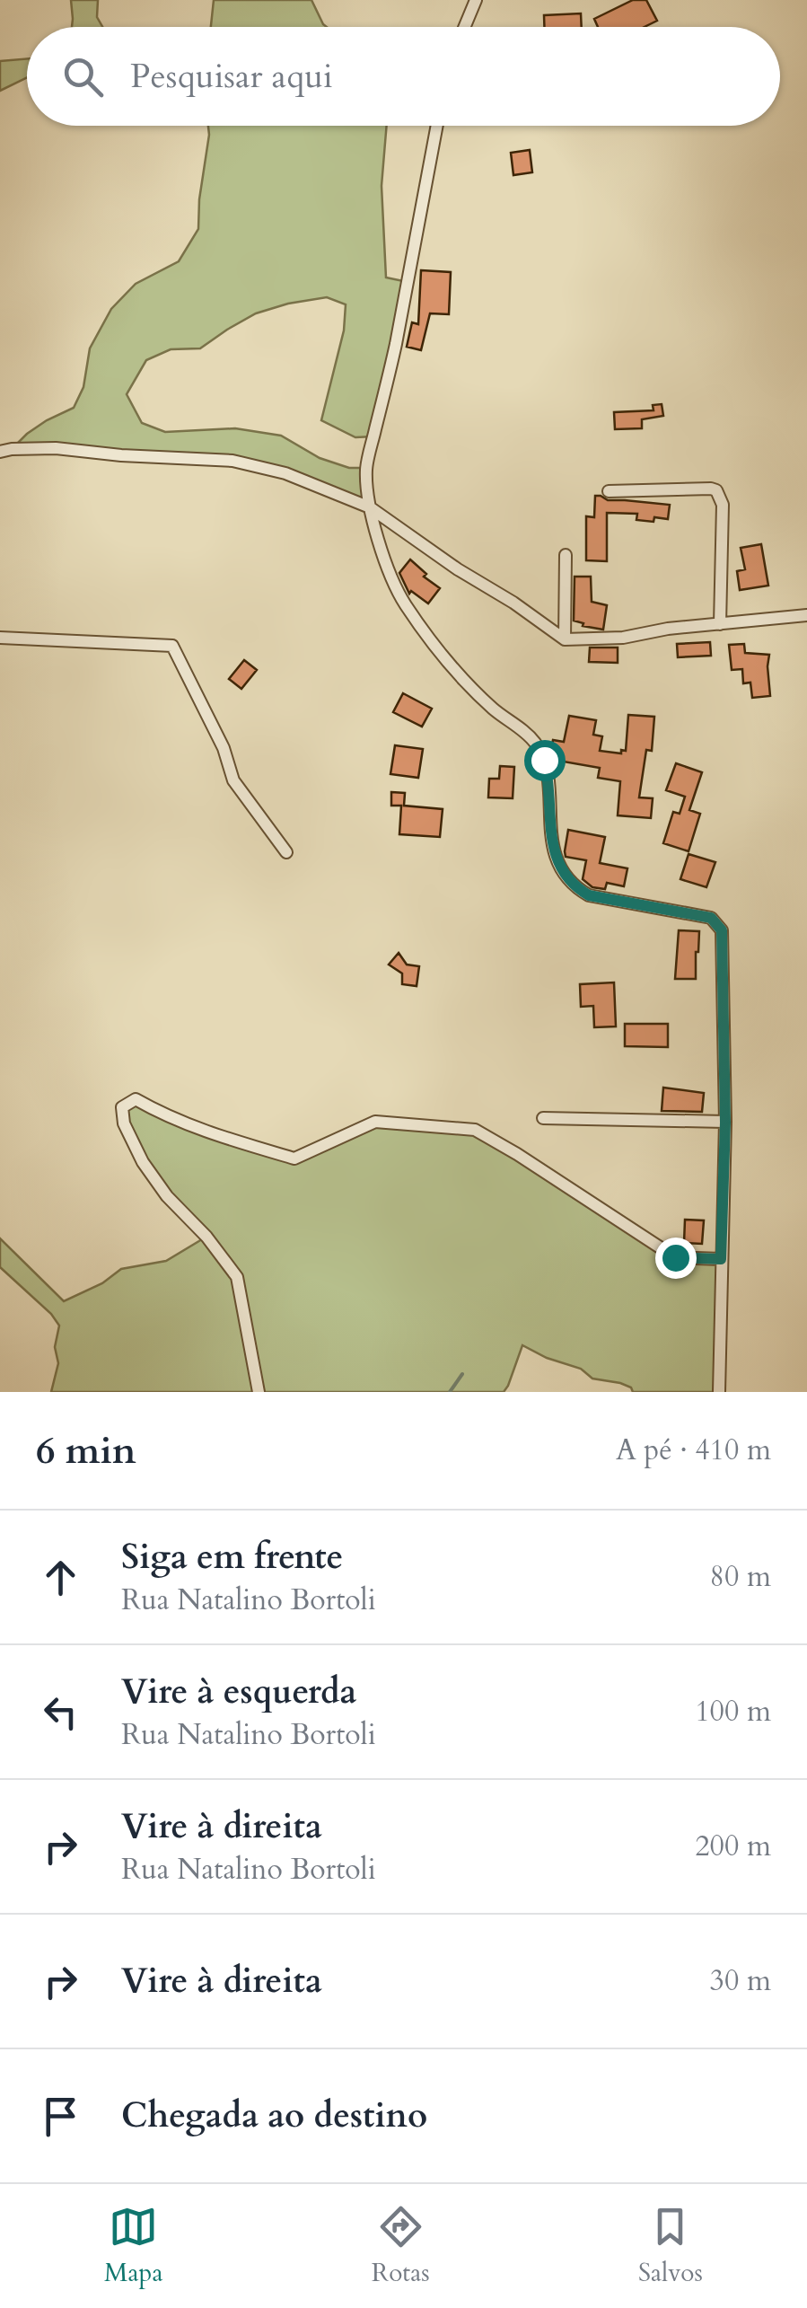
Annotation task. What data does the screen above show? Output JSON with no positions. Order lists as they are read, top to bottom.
{
  "page": {
    "search": "Pesquisar aqui",
    "heading": ["6 min", "A pé · 410 m"],
    "list": [
      ["Siga em frente", "Rua Natalino Bortoli", "80 m"],
      ["Vire à esquerda", "Rua Natalino Bortoli", "100 m"],
      ["Vire à direita", "Rua Natalino Bortoli", "200 m"],
      ["Vire à direita", "30 m"],
      "Chegada ao destino"
    ],
    "nav": ["Mapa", "Rotas", "Salvos"]
  }
}
